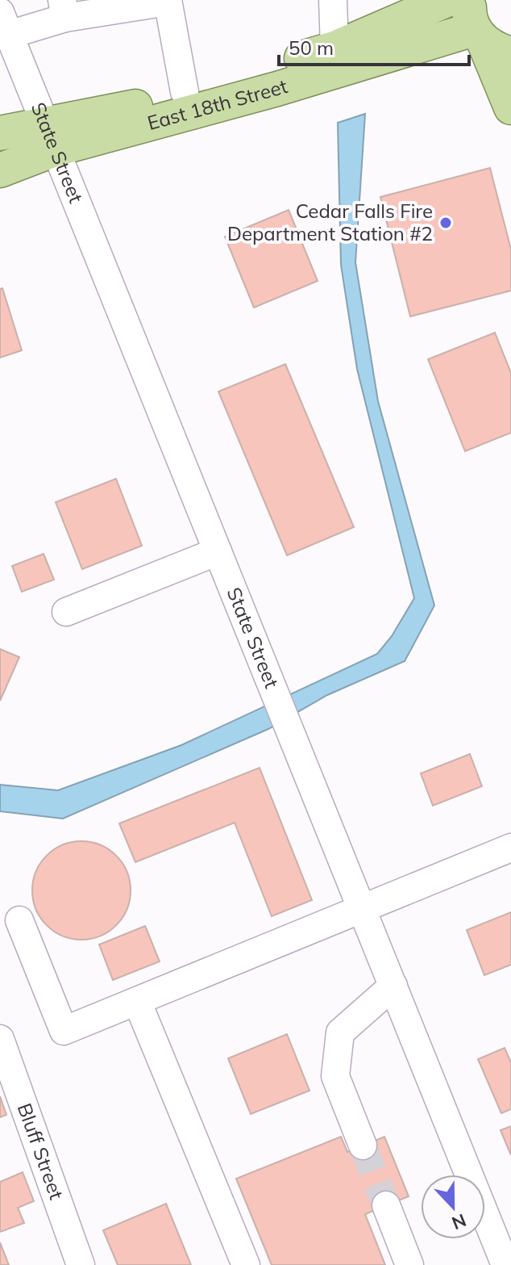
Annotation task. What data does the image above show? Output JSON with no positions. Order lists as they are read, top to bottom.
{
  "streets": {
    "main road": ["East 18th Street"],
    "street": ["State Street", "Bluff Street"]
  },
  "crossings": [
    ["East 18th Street", "State Street"]
  ],
  "places": ["Cedar Falls Fire Department Station #2"],
  "scale_bar": "50 m",
  "north": "bottom"
}
